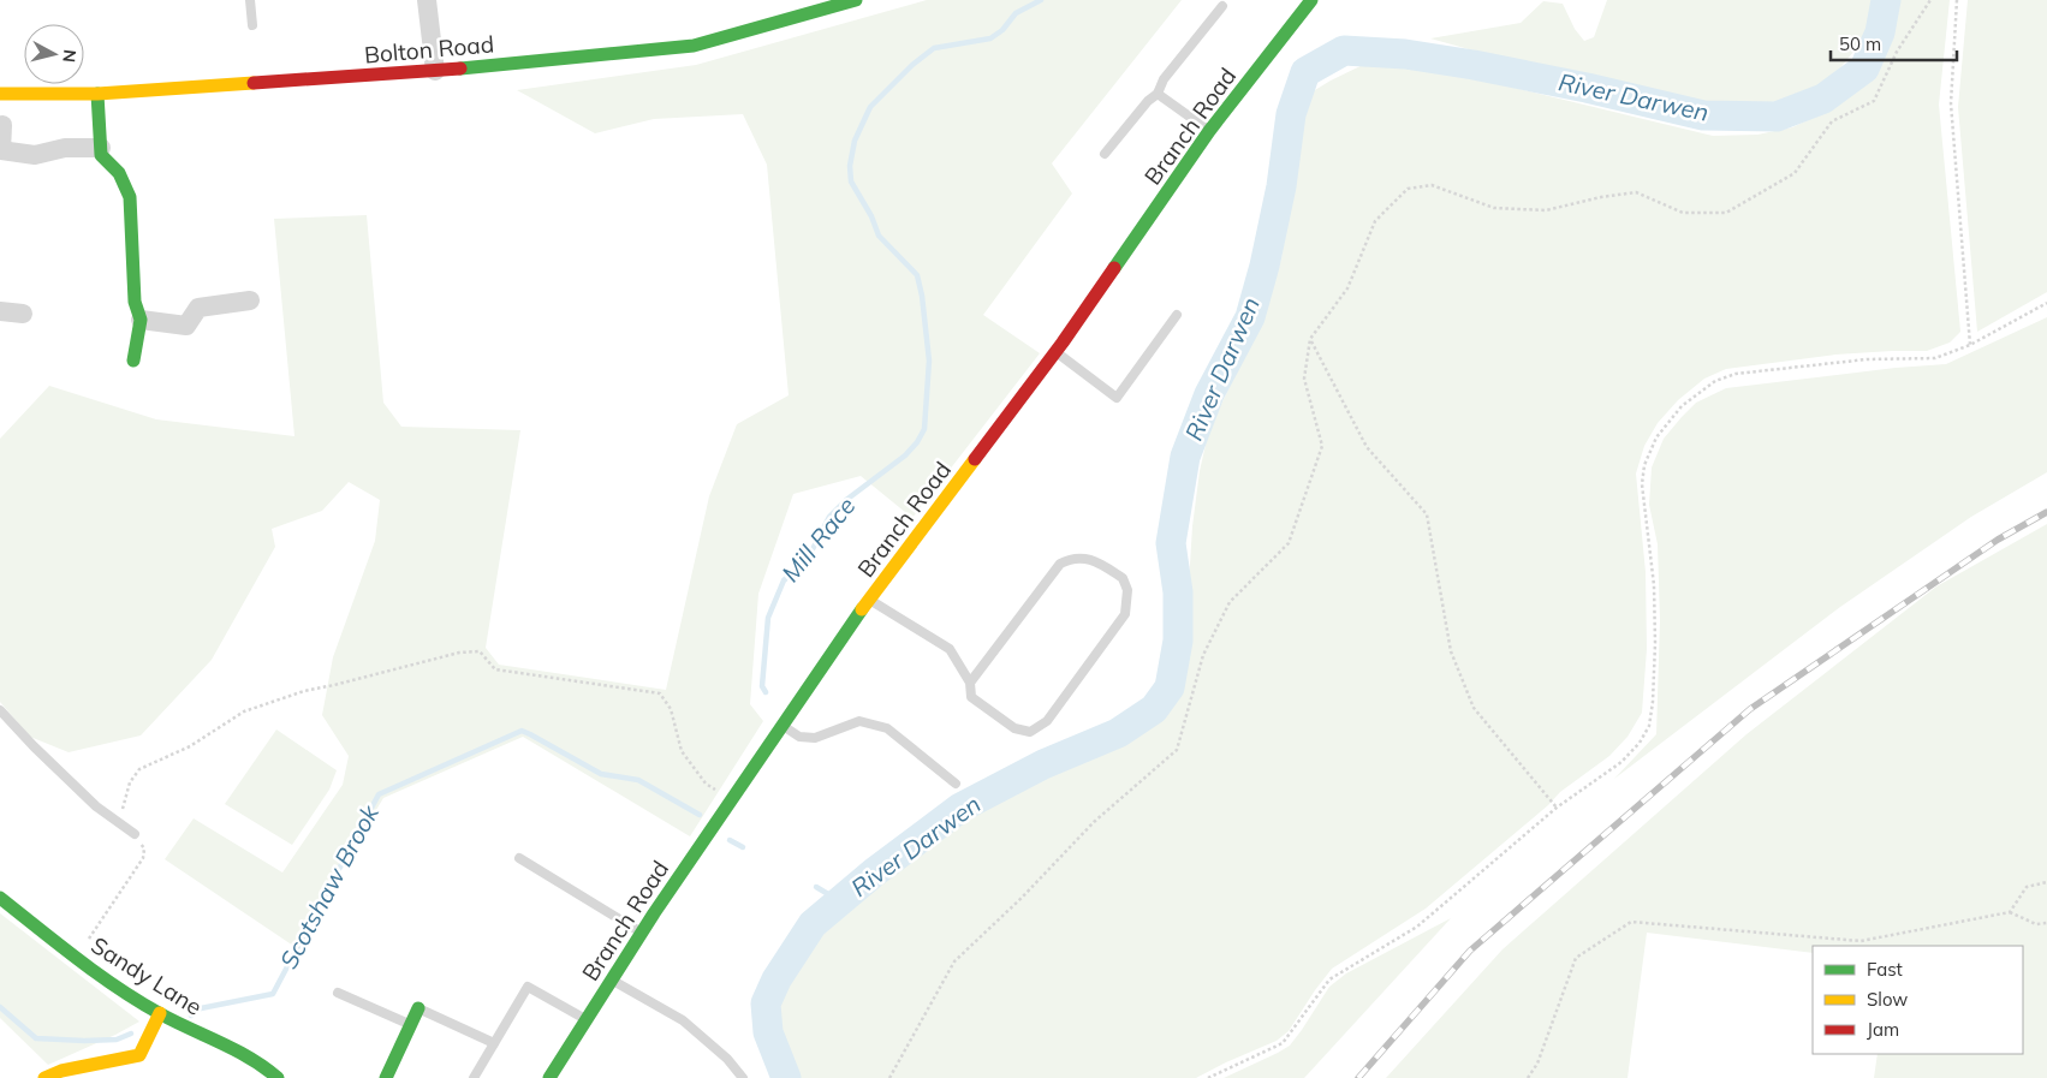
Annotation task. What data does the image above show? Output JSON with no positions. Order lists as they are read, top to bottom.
{
  "streets": {
    "main road": ["Bolton Road", "Branch Road", "Sandy Lane"]
  },
  "water": ["River Darwen", "Mill Race", "Scotshaw Brook"],
  "legend": ["Fast", "Slow", "Jam"],
  "scale_bar": "50 m",
  "north": "right"
}
